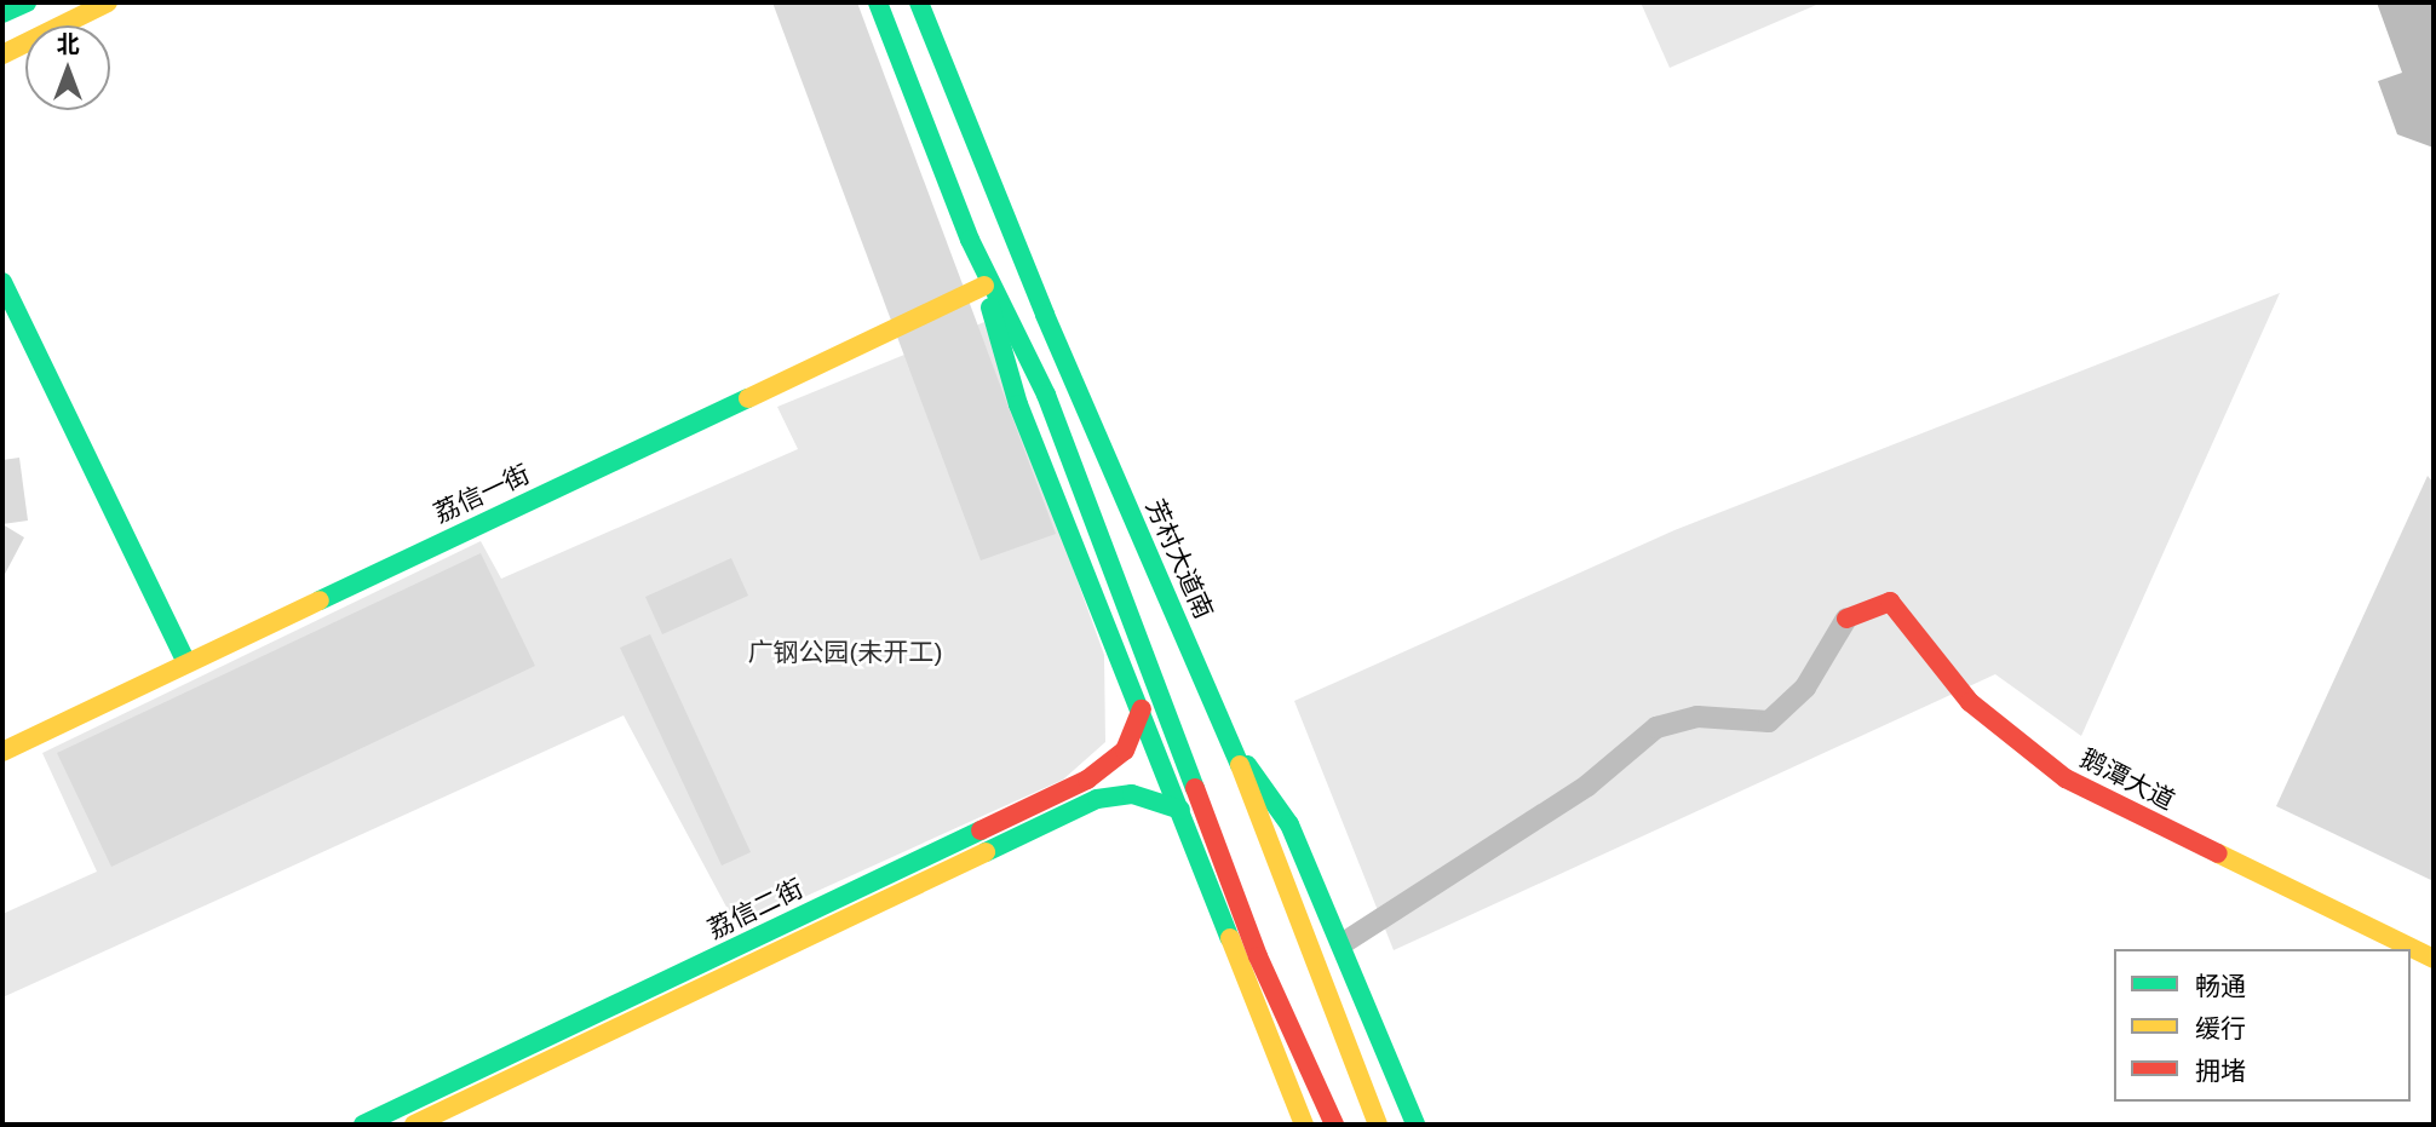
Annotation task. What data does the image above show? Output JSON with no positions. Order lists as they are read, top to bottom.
{
  "streets": {
    "main road": [
      "荔信一街",
      "芳村大道南",
      "鹅潭大道",
      "荔信二街"
    ]
  },
  "parks": ["广钢公园(未开工)"],
  "legend": ["畅通", "缓行", "拥堵"],
  "north": "top"
}
